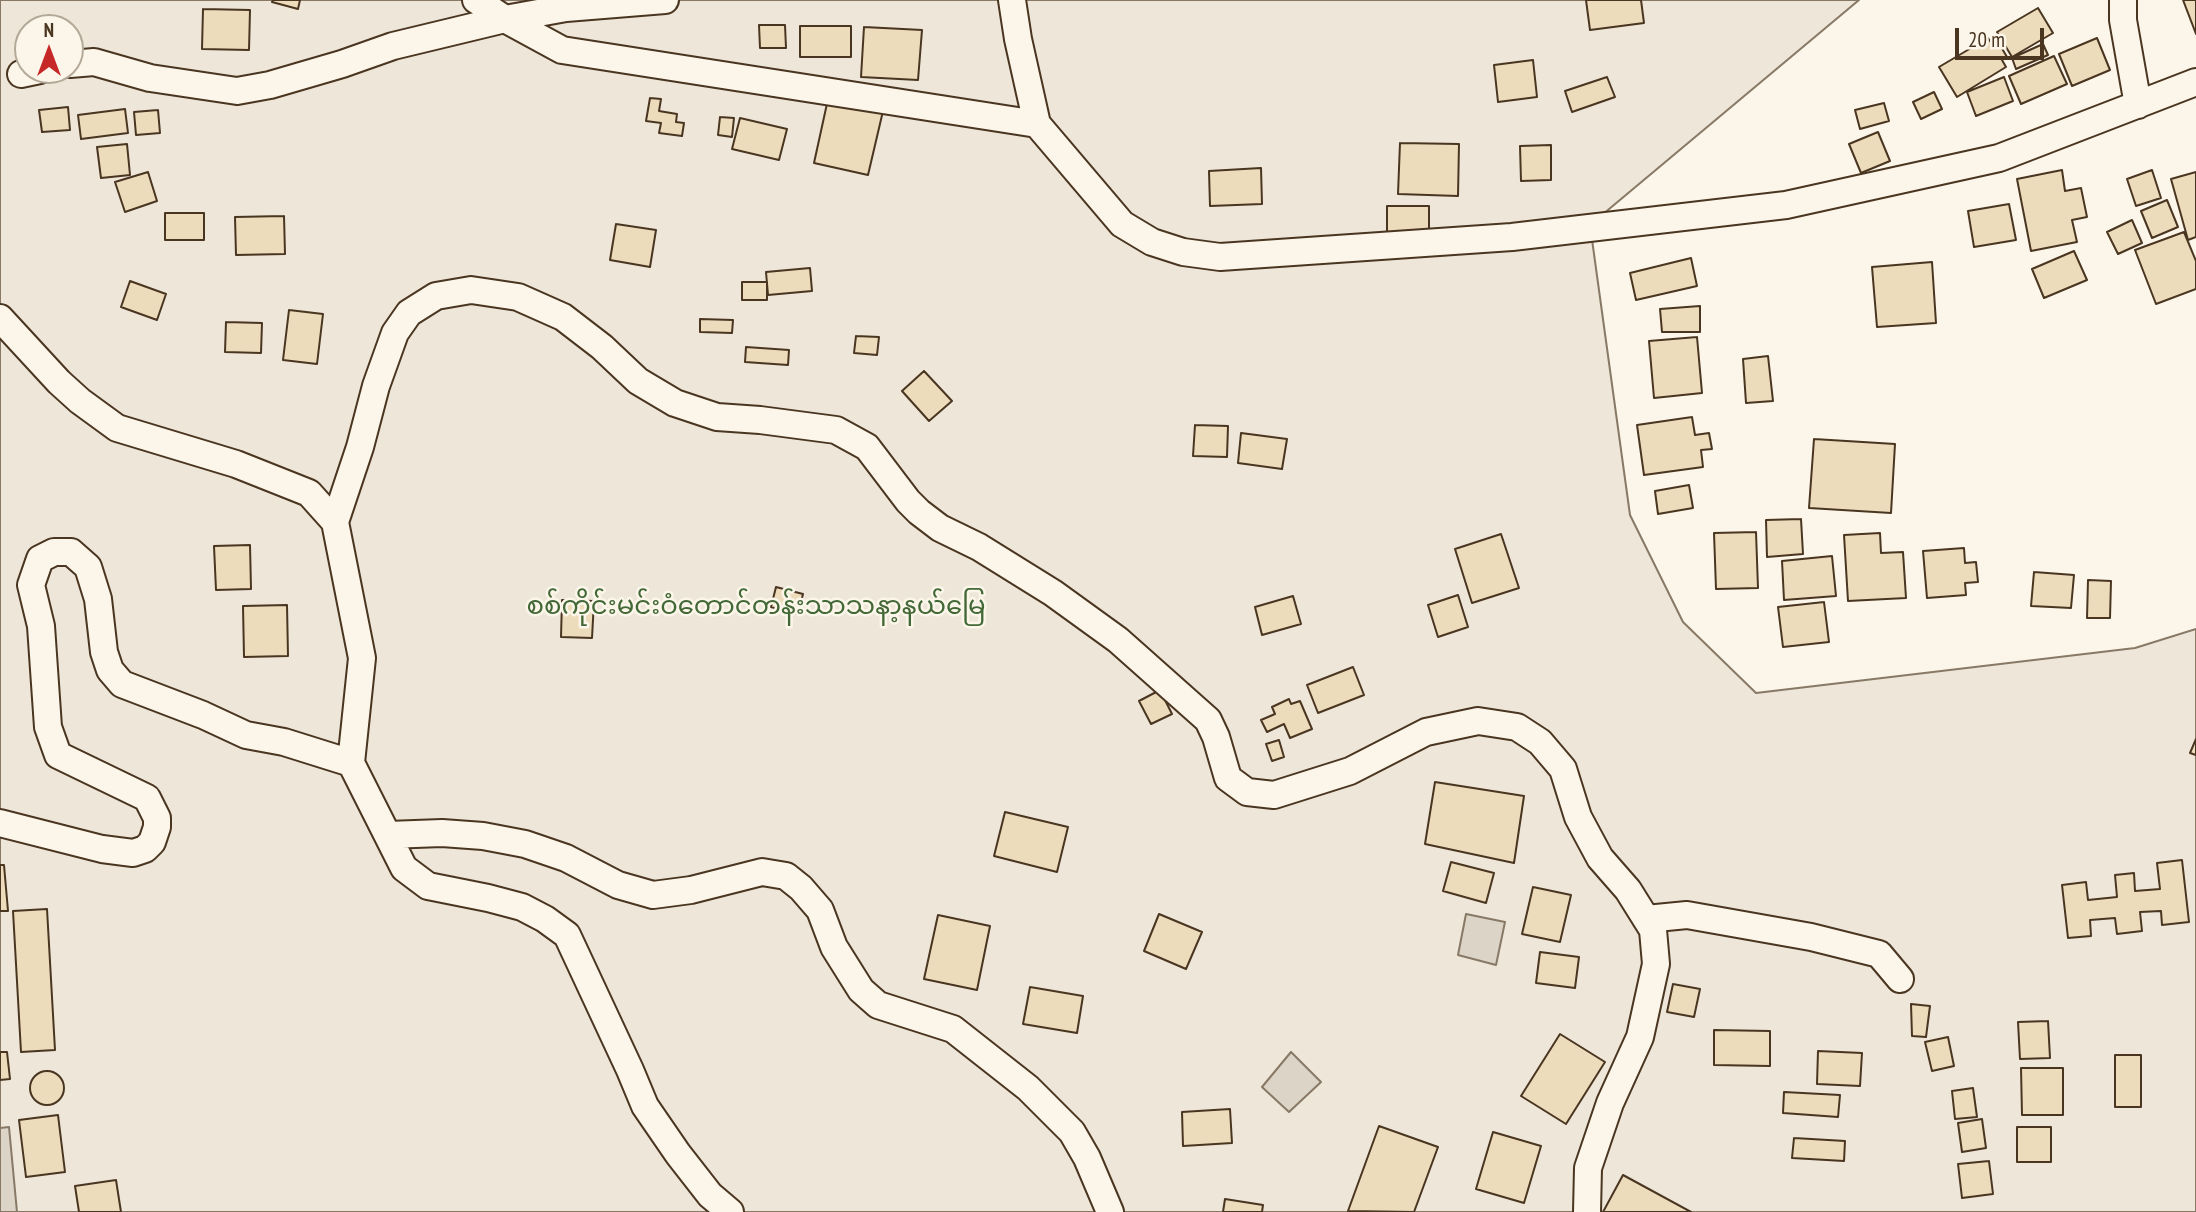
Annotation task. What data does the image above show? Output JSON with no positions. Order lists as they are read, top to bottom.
{
  "parks": ["စစ်ကိုင်းမင်းဝံတောင်တန်းသာသနာ့နယ်မြေ"],
  "scale_bar": "20 m",
  "north": "top"
}
